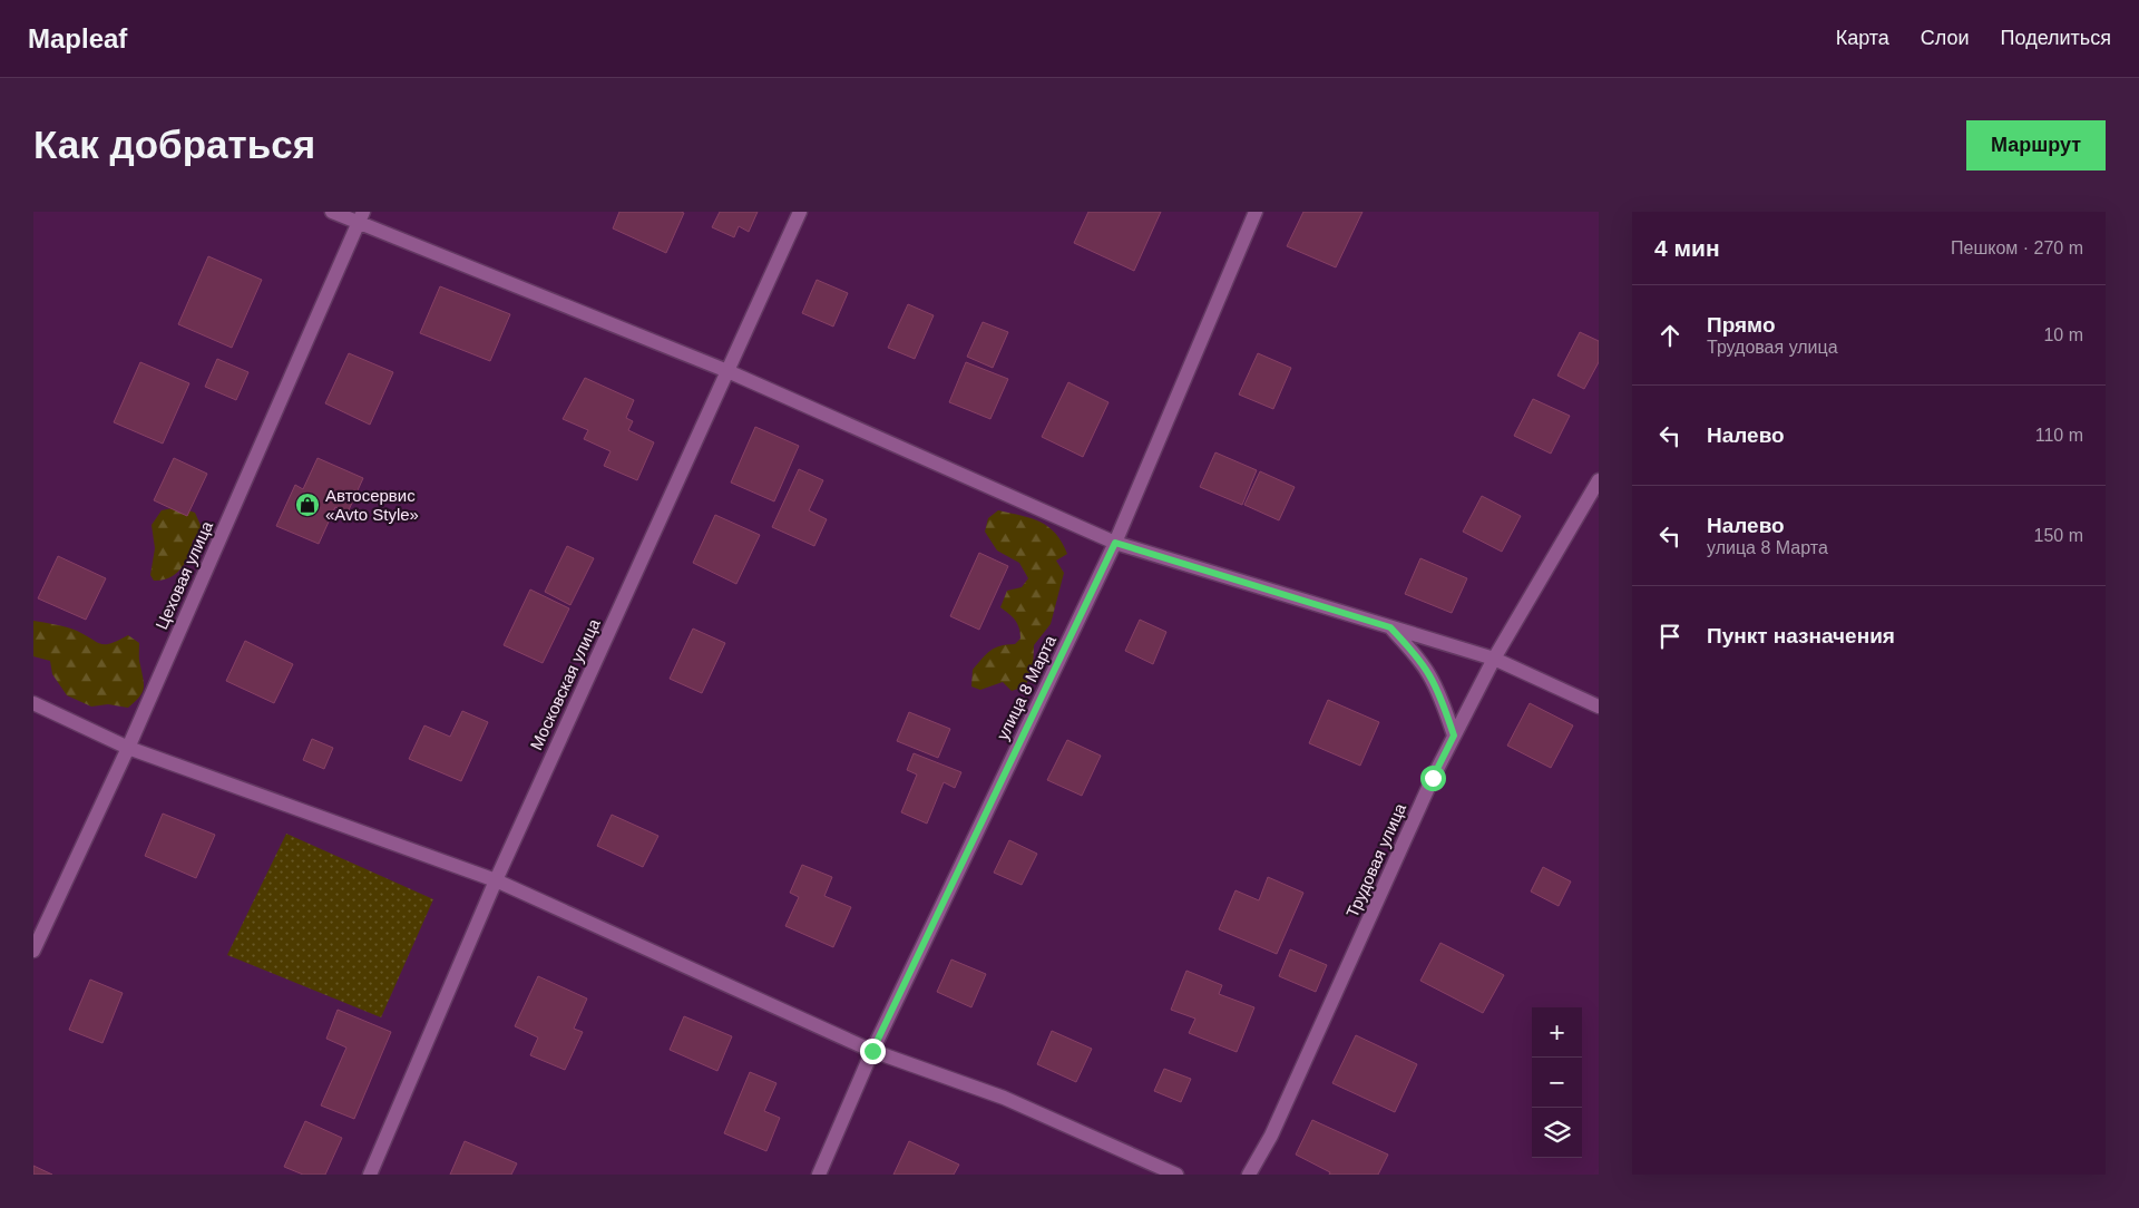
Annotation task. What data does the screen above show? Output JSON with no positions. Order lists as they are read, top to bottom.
{
  "streets": {
    "street": [
      "Цеховая улица",
      "Московская улица",
      "улица 8 Марта",
      "Трудовая улица"
    ]
  },
  "places": {
    "shop": ["Автосервис «Avto Style»"]
  },
  "page": {
    "header": "Mapleaf",
    "nav": ["Карта", "Слои", "Поделиться"],
    "buttons": "Маршрут",
    "title": "Как добраться",
    "heading": ["4 мин", "Пешком · 270 m"],
    "list": [
      ["Прямо", "Трудовая улица", "10 m"],
      ["Налево", "110 m"],
      ["Налево", "улица 8 Марта", "150 m"],
      "Пункт назначения"
    ],
    "map_buttons": ["+", "−"]
  }
}
